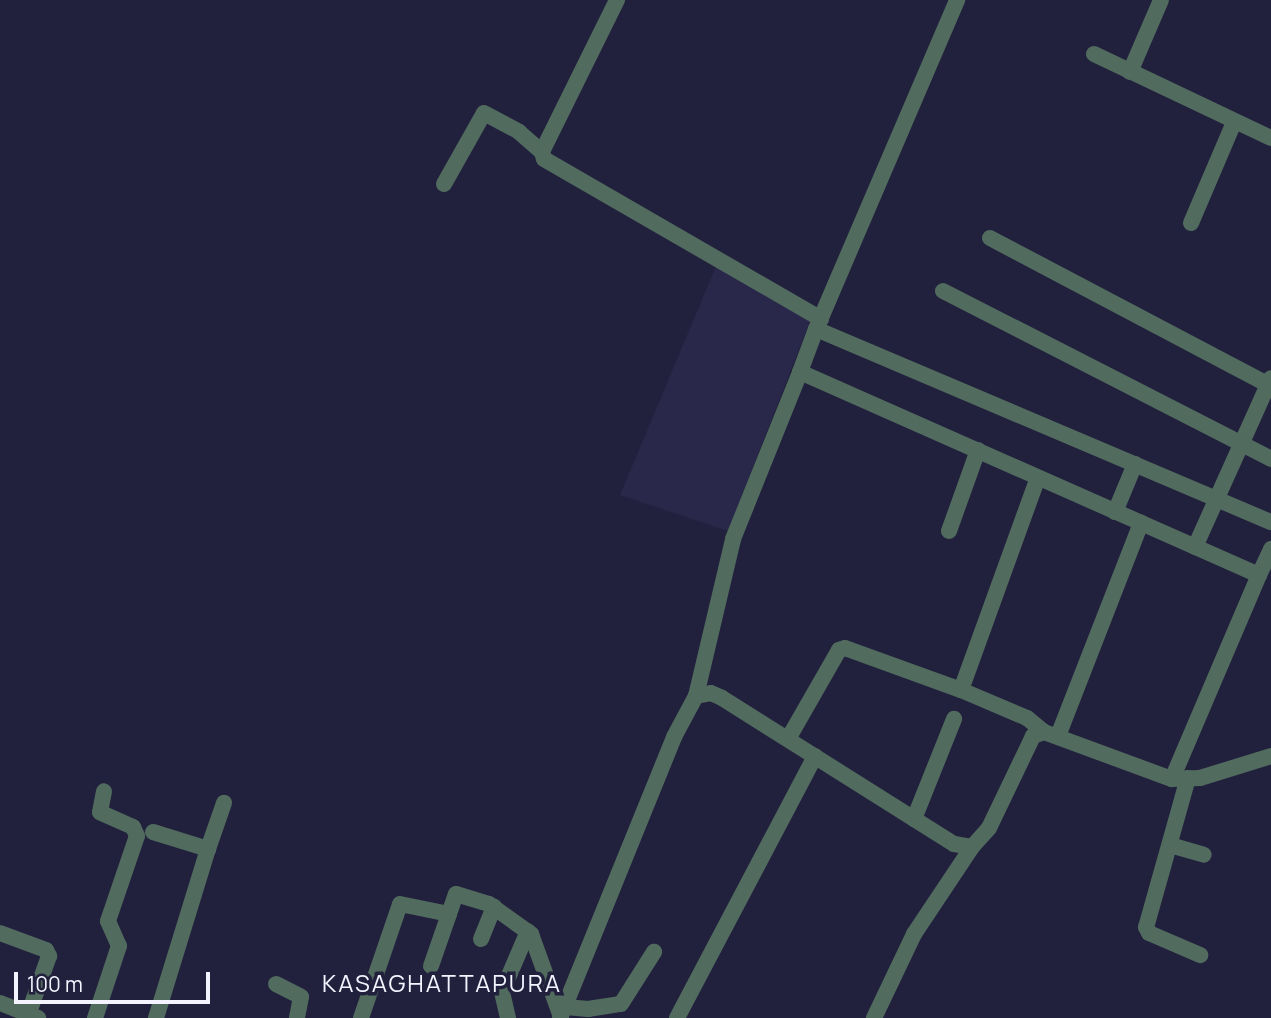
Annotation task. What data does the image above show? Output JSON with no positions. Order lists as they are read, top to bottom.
{
  "districts": ["KASAGHATTAPURA"],
  "scale_bar": "100 m"
}
